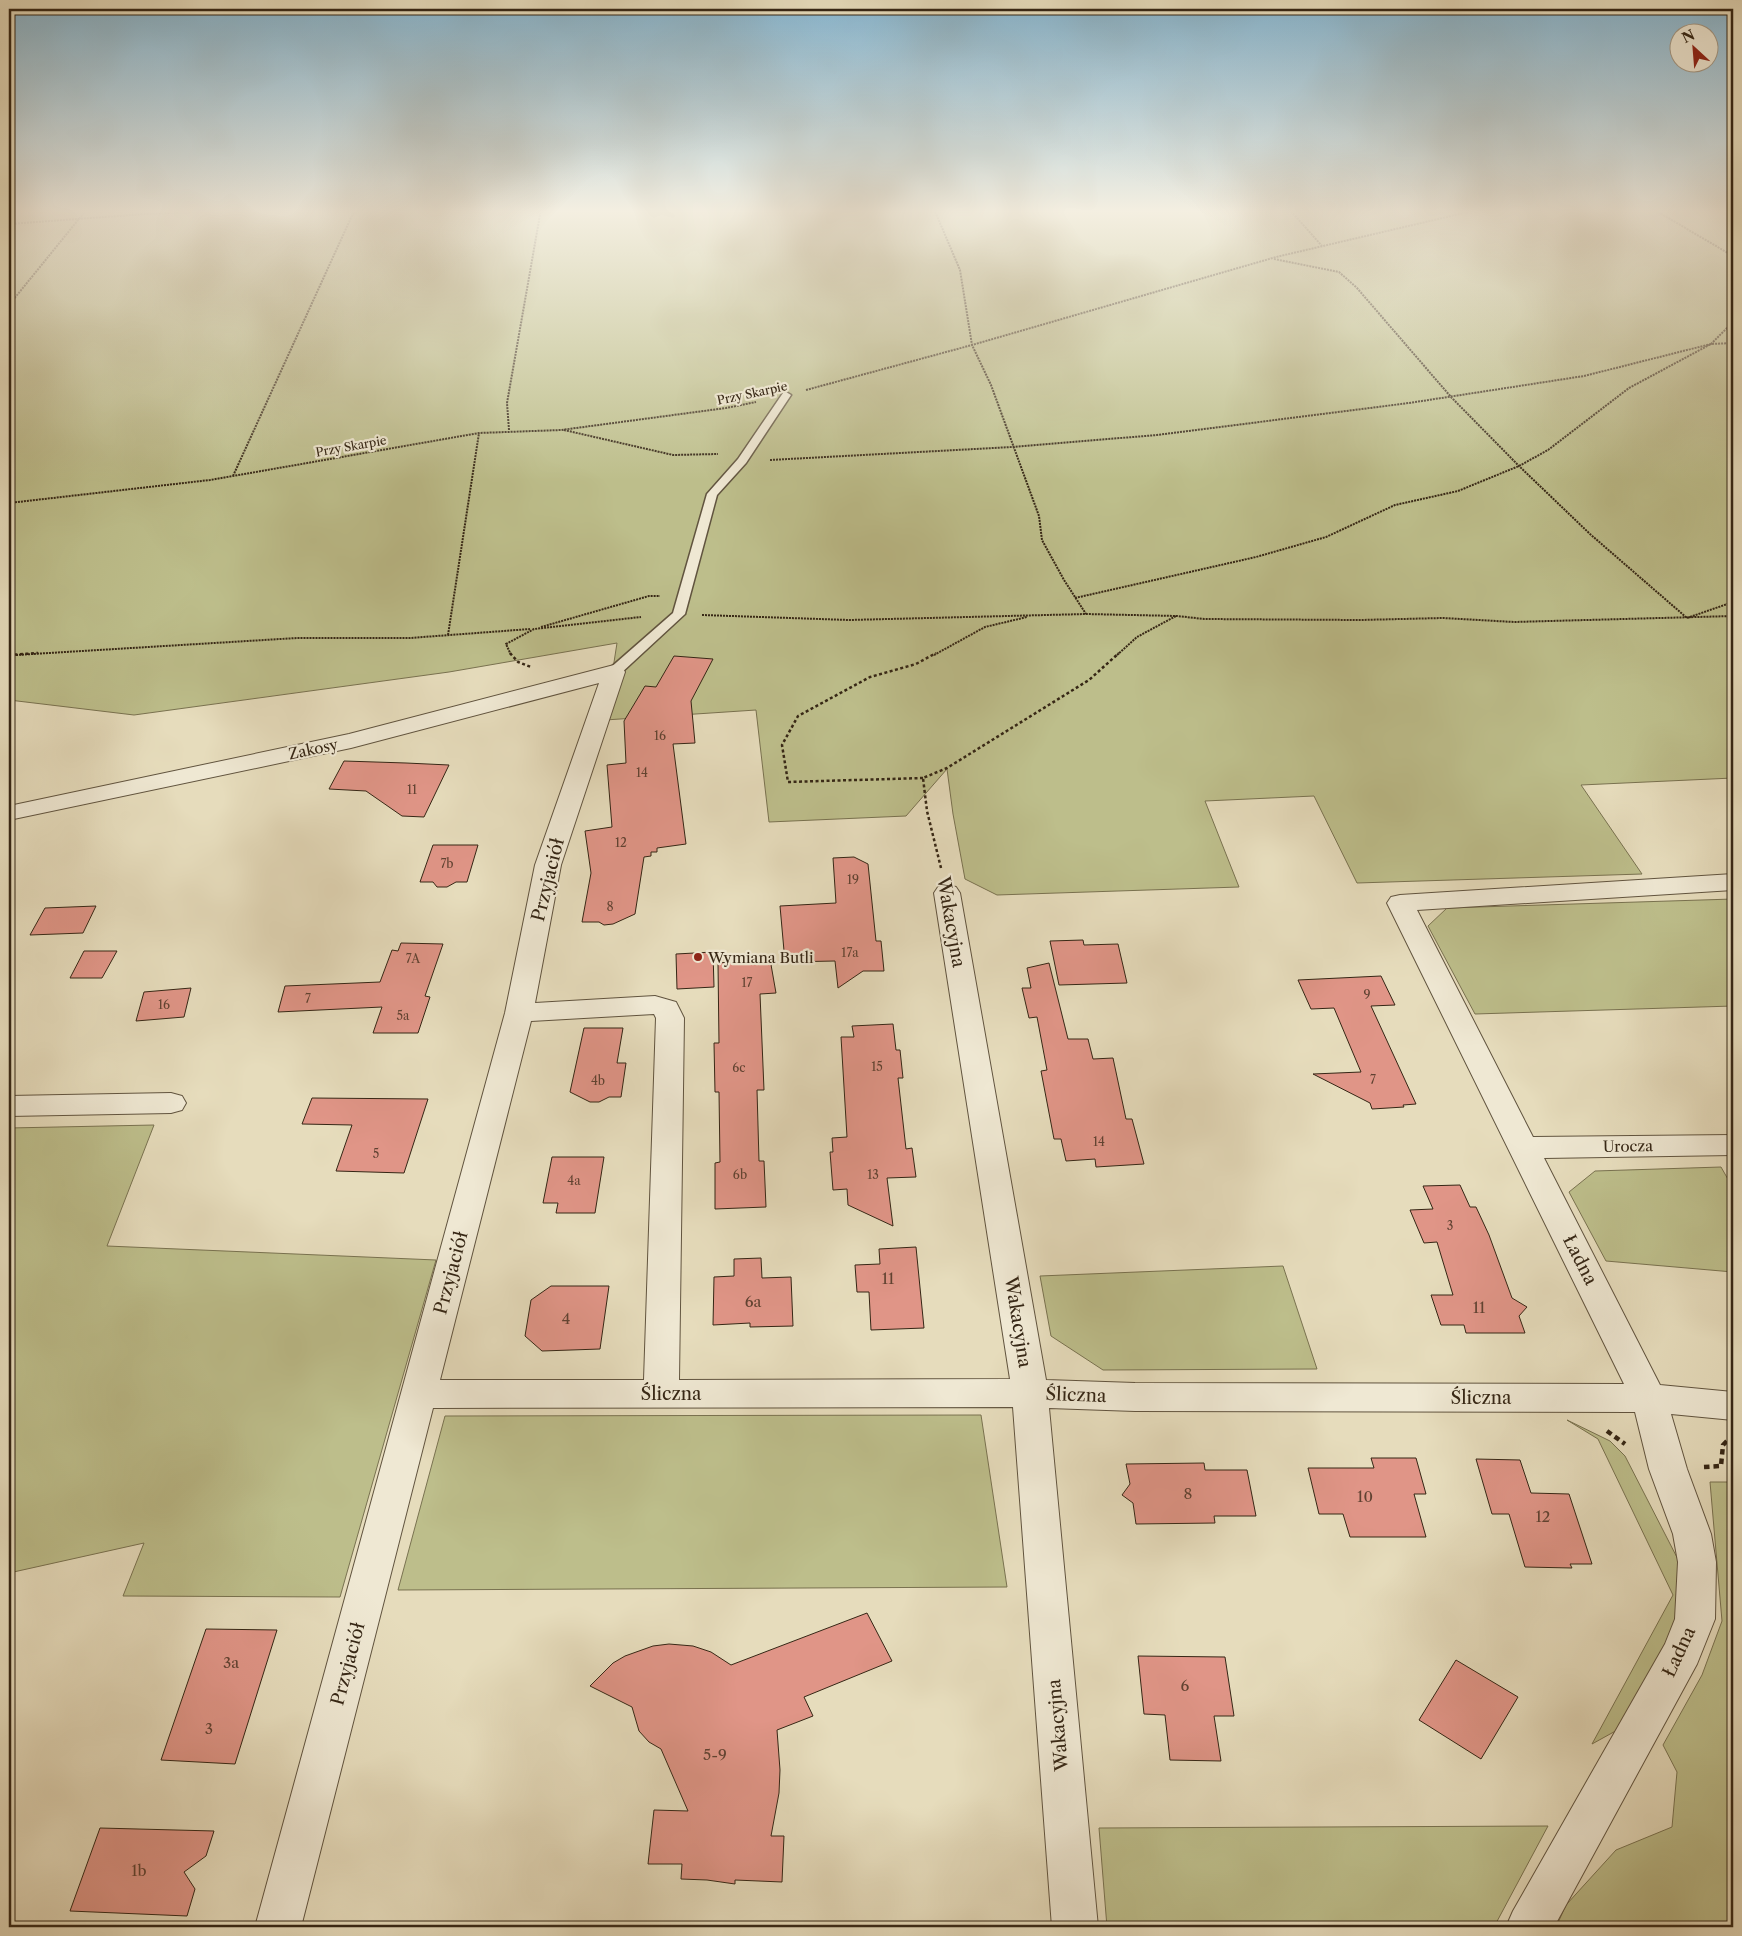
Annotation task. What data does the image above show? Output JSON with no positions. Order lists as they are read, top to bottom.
{
  "streets": {
    "street": [
      "Zakosy",
      "Przyjaciół",
      "Wakacyjna",
      "Urocza",
      "Ładna",
      "Śliczna"
    ],
    "path": ["Przy Skarpie"]
  },
  "crossings": [
    ["Zakosy", "Przyjaciół"],
    ["Przyjaciół", "Śliczna"],
    ["Wakacyjna", "Śliczna"],
    ["Urocza", "Ładna"],
    ["Ładna", "Śliczna"]
  ],
  "places": ["Wymiana Butli"],
  "house_numbers": [
    "16",
    "14",
    "11",
    "12",
    "7b",
    "19",
    "8",
    "17a",
    "7A",
    "17",
    "9",
    "7",
    "16",
    "5a",
    "15",
    "6c",
    "7",
    "4b",
    "14",
    "5",
    "6b",
    "13",
    "4a",
    "3",
    "11",
    "6a",
    "11",
    "4",
    "8",
    "10",
    "12",
    "3a",
    "6",
    "3",
    "5-9",
    "1b"
  ],
  "north": "top left"
}
